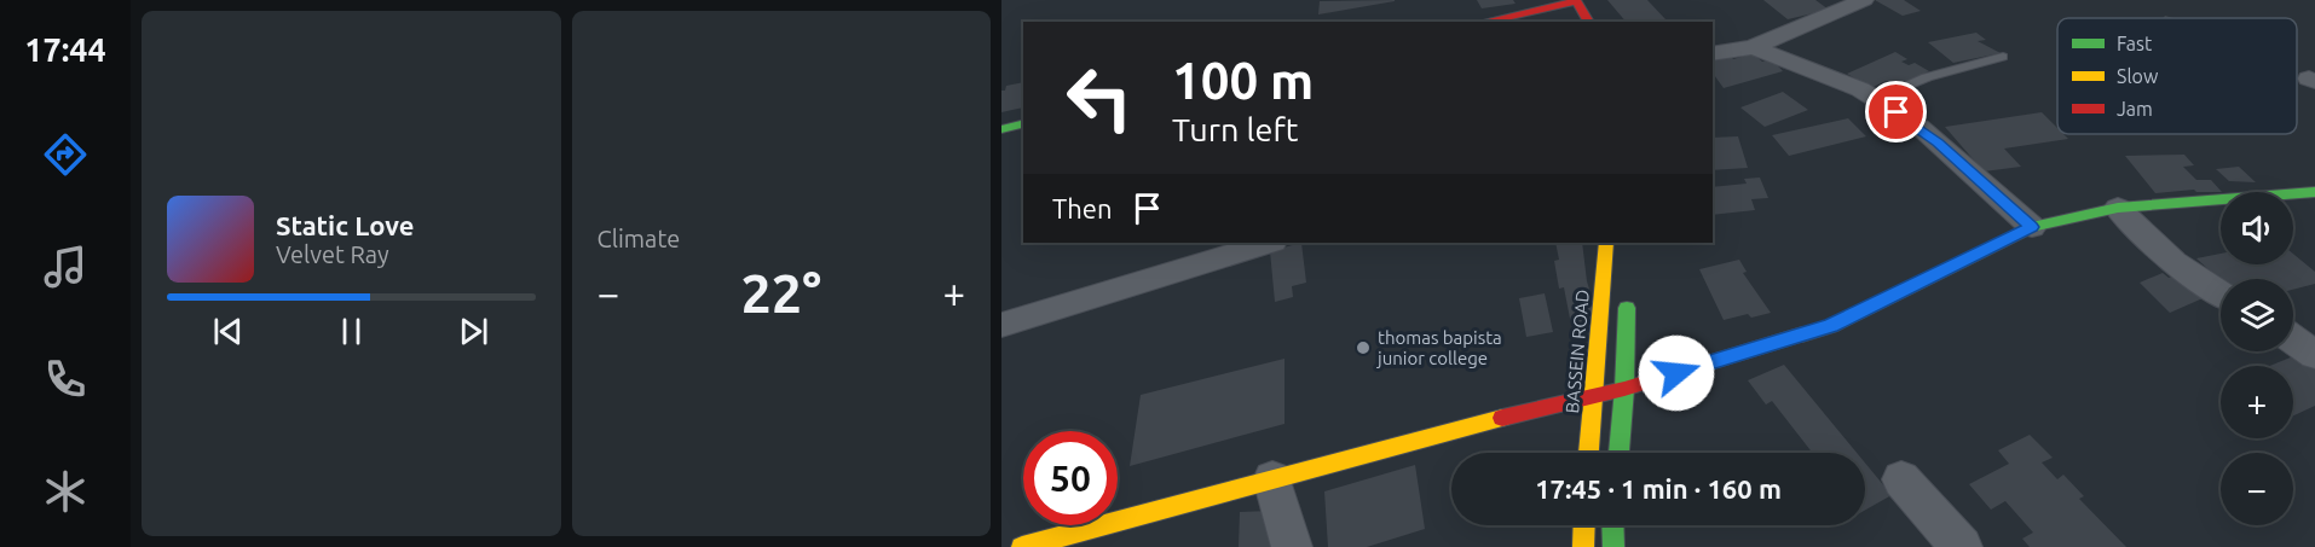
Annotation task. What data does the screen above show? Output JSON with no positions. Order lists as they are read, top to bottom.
{
  "streets": {
    "main road": ["BASSEIN ROAD"]
  },
  "places": ["thomas bapista junior college"],
  "legend": ["Fast", "Slow", "Jam"],
  "page": {
    "tabs": "17:44",
    "tile": "Climate",
    "turn": ["100 m", "Turn left"],
    "then": "Then",
    "map_buttons": ["+", "−"],
    "song": ["Static Love", "Velvet Ray"],
    "heat": ["−", "22°", "+"],
    "limit": "50",
    "trip": "17:45 · 1 min · 160 m"
  }
}
